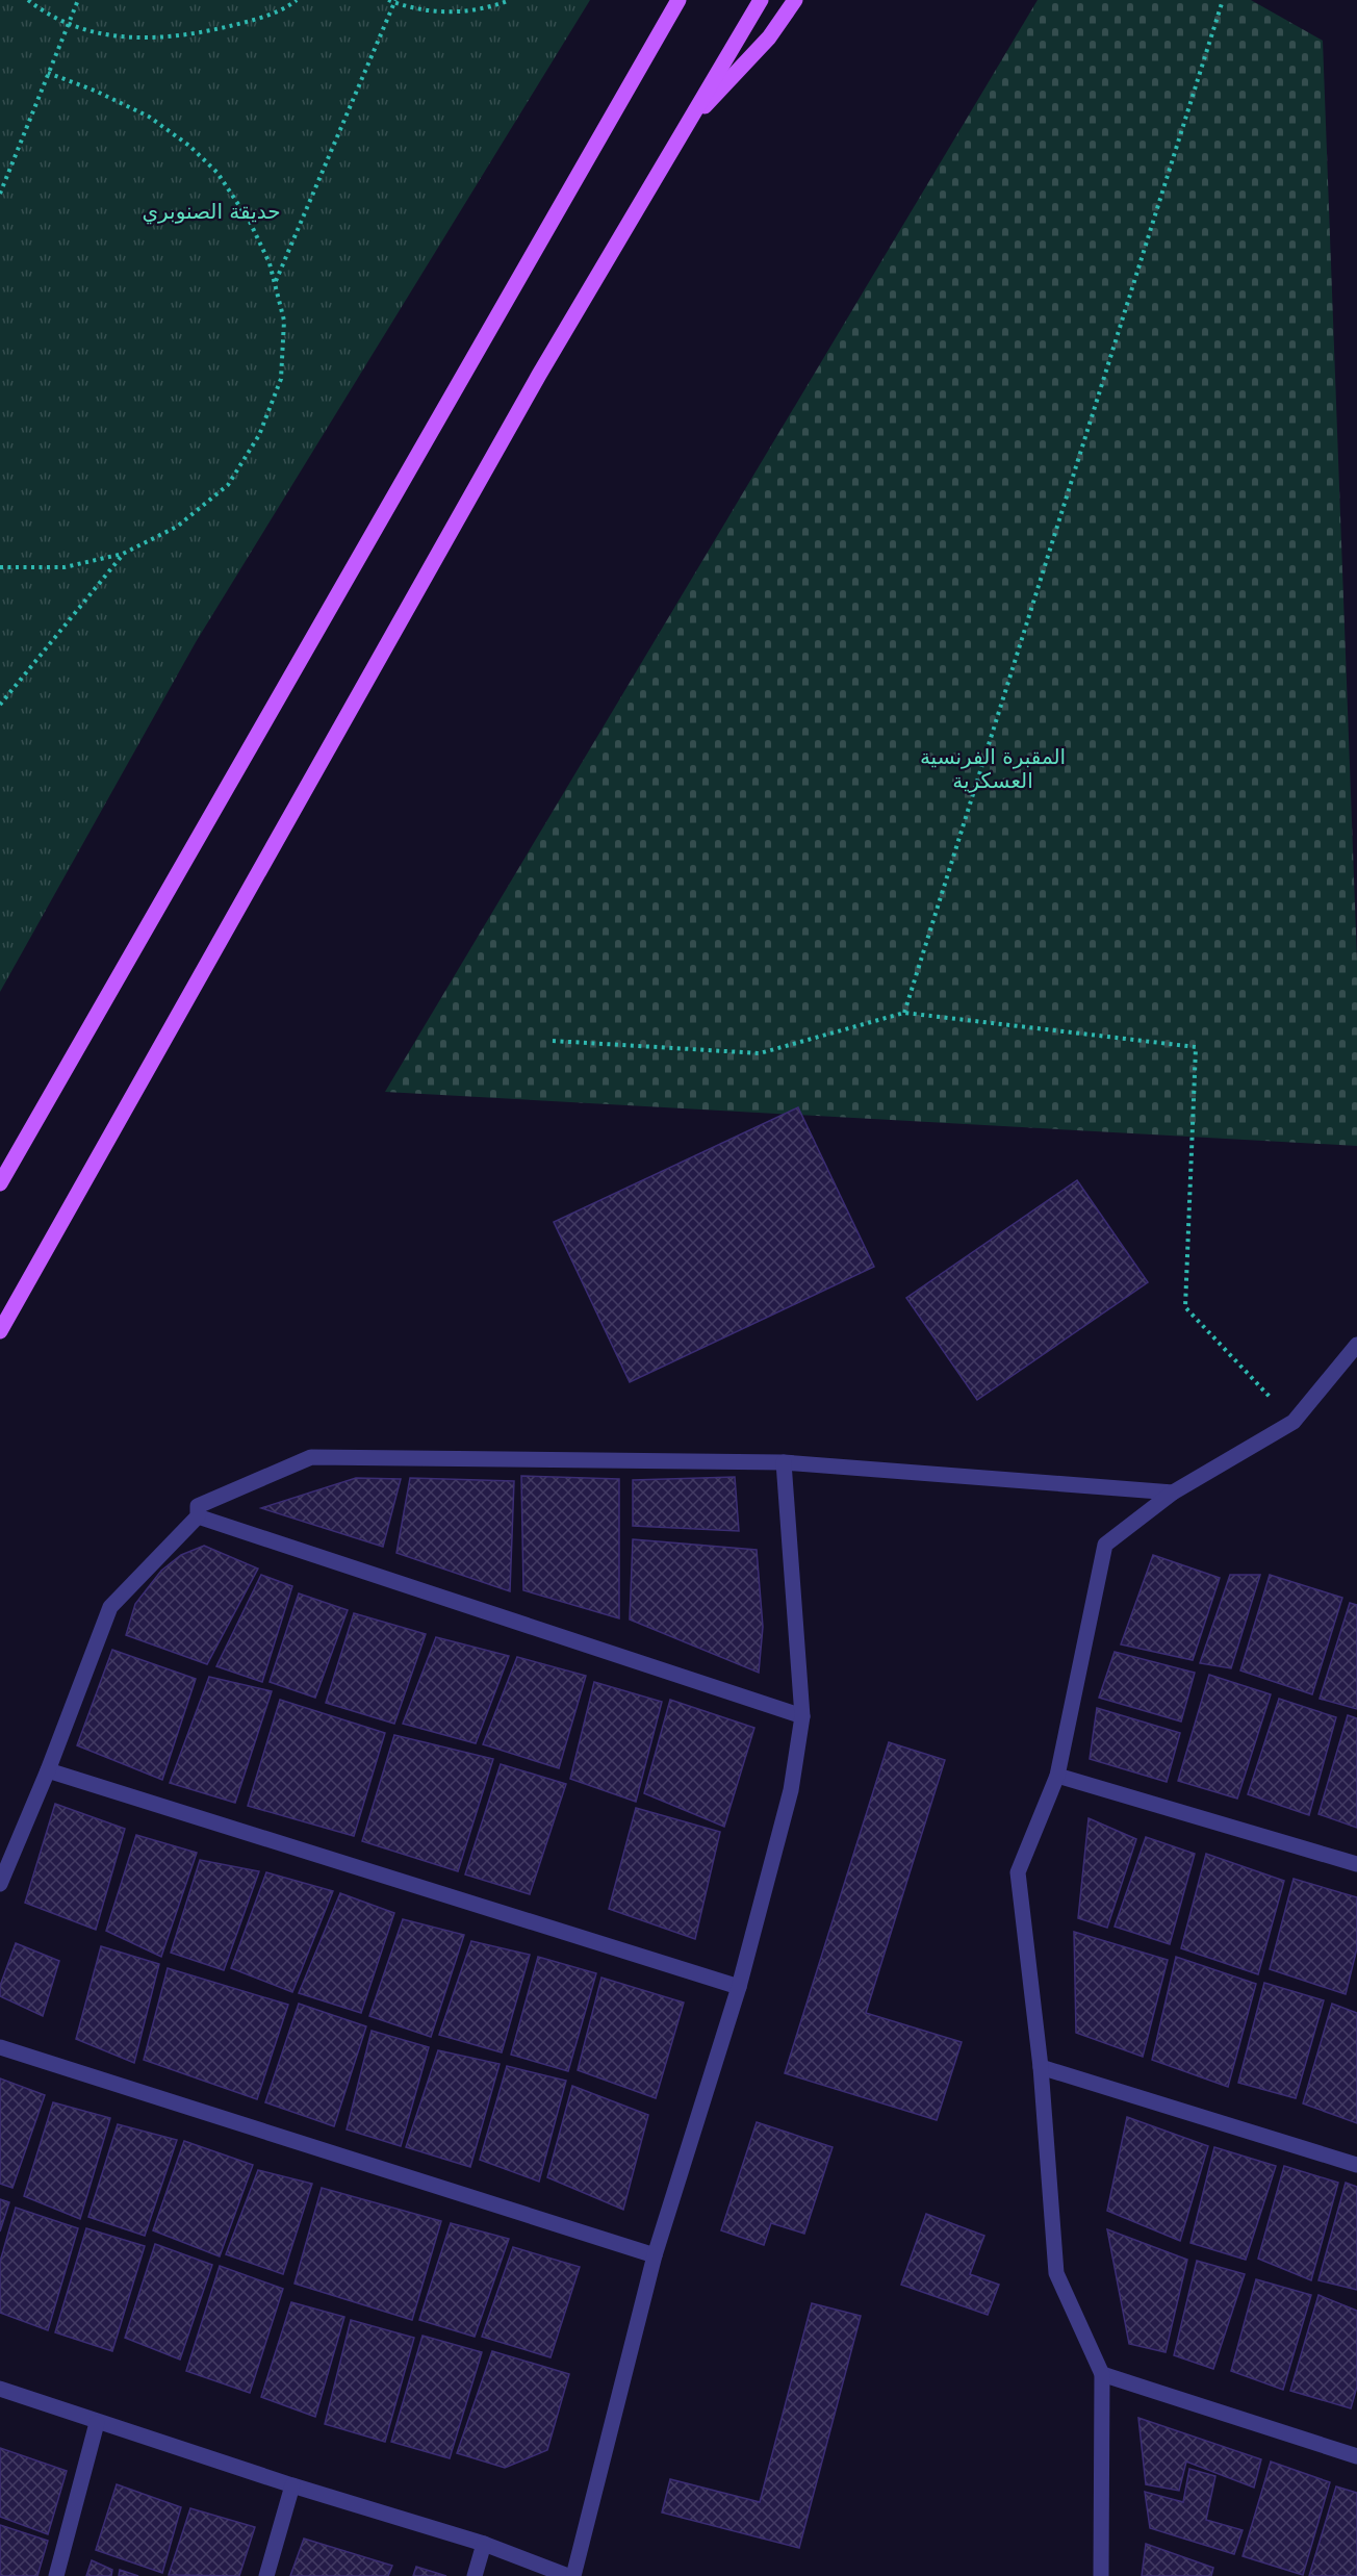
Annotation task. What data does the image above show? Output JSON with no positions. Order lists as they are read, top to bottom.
{
  "parks": ["حديقة الصنوبري", "المقبرة الفرنسية العسكرية"]
}
